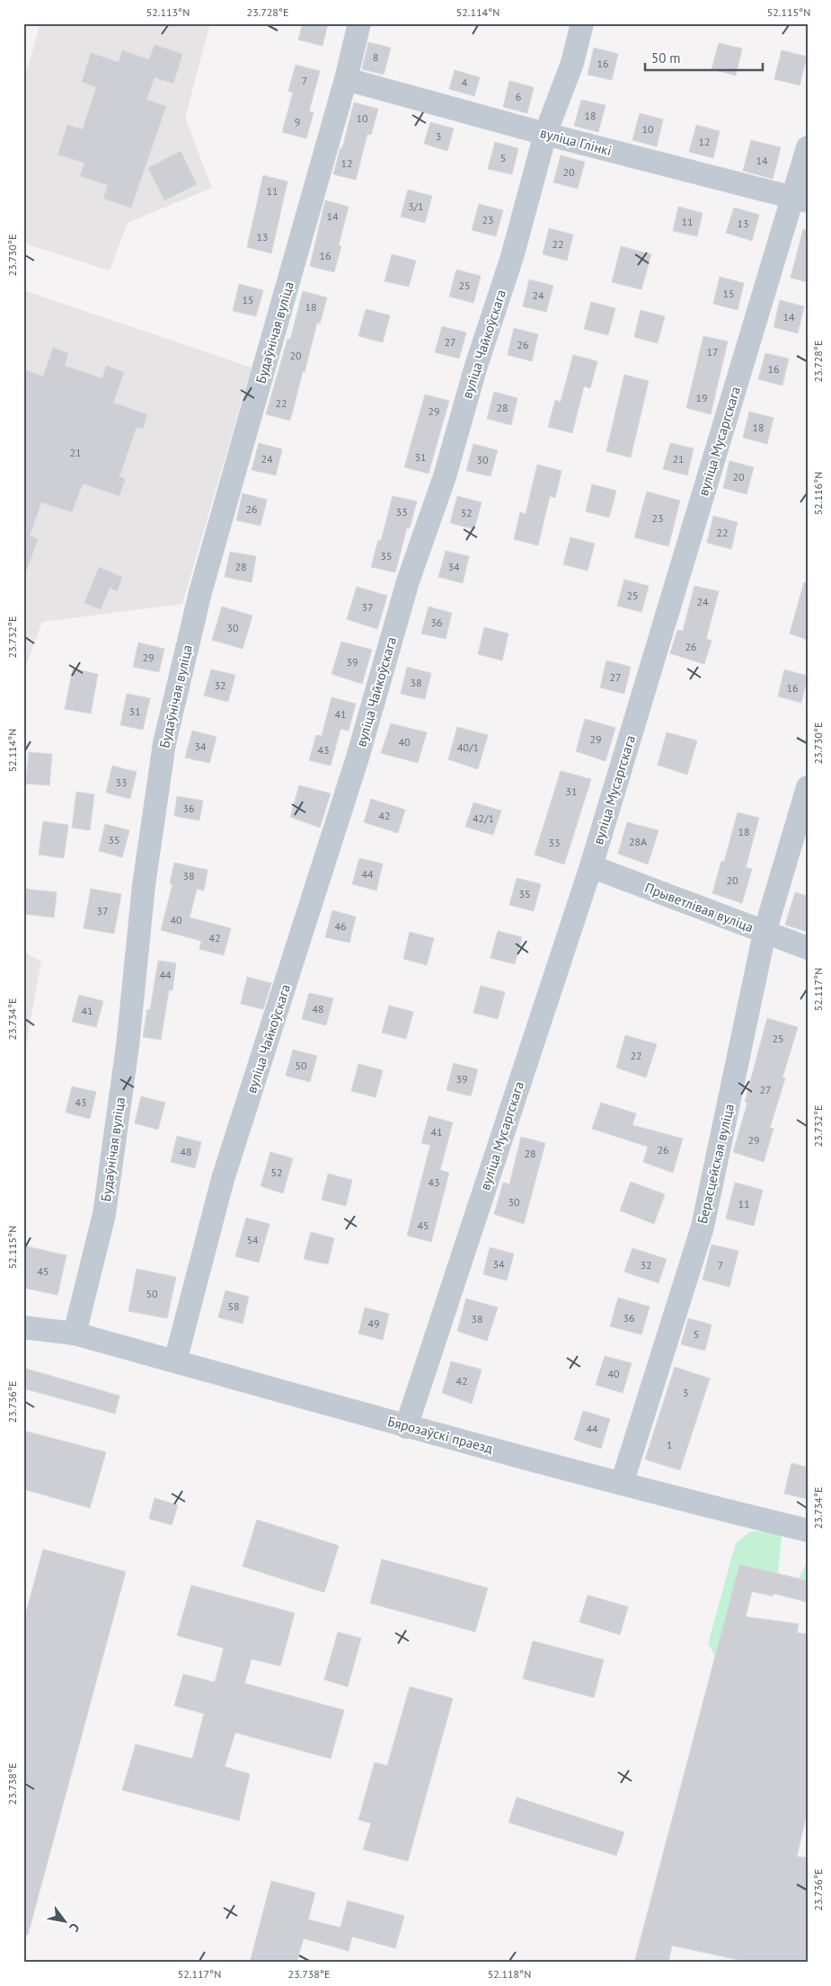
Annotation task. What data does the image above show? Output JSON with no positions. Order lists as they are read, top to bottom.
{
  "streets": {
    "street": [
      "вуліца Глінкі",
      "Будаўнічая вуліца",
      "вуліца Чайкоўскага",
      "вуліца Мусаргскага",
      "Прыветлівая вуліца",
      "Берасцейская вуліца",
      "Бярозаўскі праезд"
    ]
  },
  "crossings": [
    ["вуліца Глінкі", "Будаўнічая вуліца"],
    ["вуліца Глінкі", "вуліца Чайкоўскага"],
    ["вуліца Глінкі", "вуліца Мусаргскага"],
    ["Будаўнічая вуліца", "Бярозаўскі праезд"],
    ["вуліца Чайкоўскага", "Бярозаўскі праезд"],
    ["вуліца Мусаргскага", "Прыветлівая вуліца"],
    ["вуліца Мусаргскага", "Бярозаўскі праезд"],
    ["Прыветлівая вуліца", "Берасцейская вуліца"],
    ["Берасцейская вуліца", "Бярозаўскі праезд"]
  ],
  "house_numbers": [
    "8",
    "16",
    "7",
    "4",
    "6",
    "18",
    "10",
    "9",
    "10",
    "3",
    "12",
    "5",
    "14",
    "12",
    "20",
    "11",
    "3/1",
    "14",
    "23",
    "11",
    "13",
    "13",
    "22",
    "16",
    "25",
    "15",
    "24",
    "15",
    "18",
    "14",
    "27",
    "26",
    "17",
    "20",
    "16",
    "19",
    "22",
    "28",
    "29",
    "18",
    "21",
    "31",
    "24",
    "21",
    "30",
    "20",
    "26",
    "33",
    "32",
    "23",
    "22",
    "35",
    "28",
    "34",
    "25",
    "24",
    "37",
    "36",
    "30",
    "26",
    "29",
    "39",
    "27",
    "38",
    "32",
    "16",
    "31",
    "41",
    "29",
    "40",
    "34",
    "40/1",
    "43",
    "33",
    "31",
    "36",
    "42",
    "42/1",
    "18",
    "35",
    "28А",
    "33",
    "44",
    "38",
    "20",
    "35",
    "37",
    "40",
    "46",
    "42",
    "44",
    "48",
    "41",
    "25",
    "22",
    "50",
    "39",
    "27",
    "43",
    "41",
    "29",
    "26",
    "48",
    "28",
    "52",
    "43",
    "30",
    "11",
    "45",
    "54",
    "34",
    "32",
    "7",
    "45",
    "50",
    "58",
    "36",
    "38",
    "49",
    "5",
    "40",
    "42",
    "3",
    "44",
    "1"
  ],
  "scale_bar": "50 m",
  "north": "bottom right",
  "coordinates": [
    "52.113°N",
    "23.728°E",
    "52.114°N",
    "52.115°N",
    "23.730°E",
    "52.116°N",
    "23.732°E",
    "52.117°N",
    "23.734°E",
    "23.736°E",
    "23.738°E",
    "52.118°N"
  ]
}
